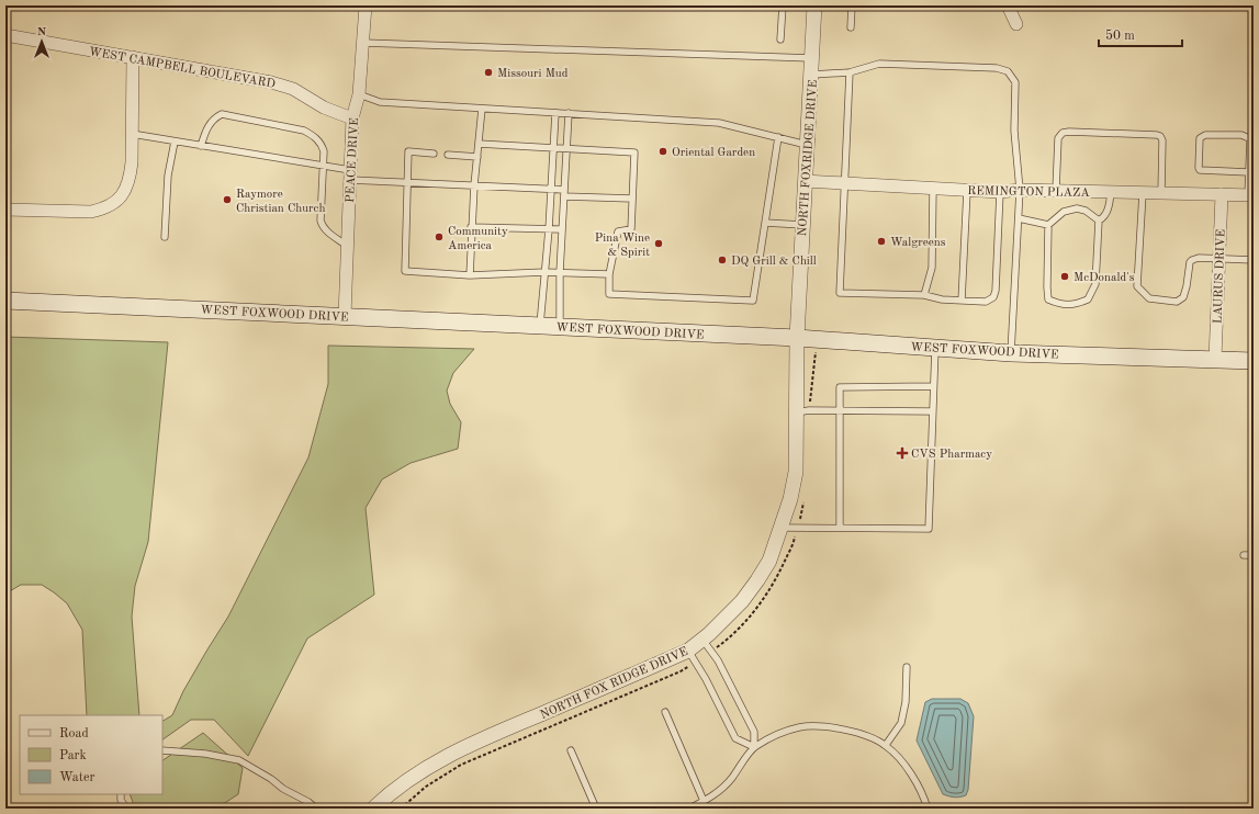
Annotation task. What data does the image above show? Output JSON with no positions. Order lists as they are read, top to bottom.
{
  "streets": {
    "main road": ["WEST FOXWOOD DRIVE"],
    "street": [
      "WEST CAMPBELL BOULEVARD",
      "NORTH FOXRIDGE DRIVE",
      "PEACE DRIVE",
      "REMINGTON PLAZA",
      "LAURUS DRIVE",
      "NORTH FOX RIDGE DRIVE"
    ]
  },
  "crossings": [
    ["WEST CAMPBELL BOULEVARD", "PEACE DRIVE"],
    ["NORTH FOXRIDGE DRIVE", "REMINGTON PLAZA"],
    ["NORTH FOXRIDGE DRIVE", "WEST FOXWOOD DRIVE"],
    ["NORTH FOXRIDGE DRIVE", "NORTH FOX RIDGE DRIVE"],
    ["PEACE DRIVE", "WEST FOXWOOD DRIVE"],
    ["REMINGTON PLAZA", "LAURUS DRIVE"],
    ["LAURUS DRIVE", "WEST FOXWOOD DRIVE"],
    ["WEST FOXWOOD DRIVE", "NORTH FOX RIDGE DRIVE"]
  ],
  "places": {
    "other": [
      "Missouri Mud",
      "Oriental Garden",
      "Raymore Christian Church",
      "Community America",
      "Walgreens",
      "Pina Wine & Spirit",
      "DQ Grill & Chill",
      "McDonald's"
    ],
    "health": ["CVS Pharmacy"]
  },
  "legend": ["Road", "Park", "Water"],
  "scale_bar": "50 m",
  "north": "top"
}
